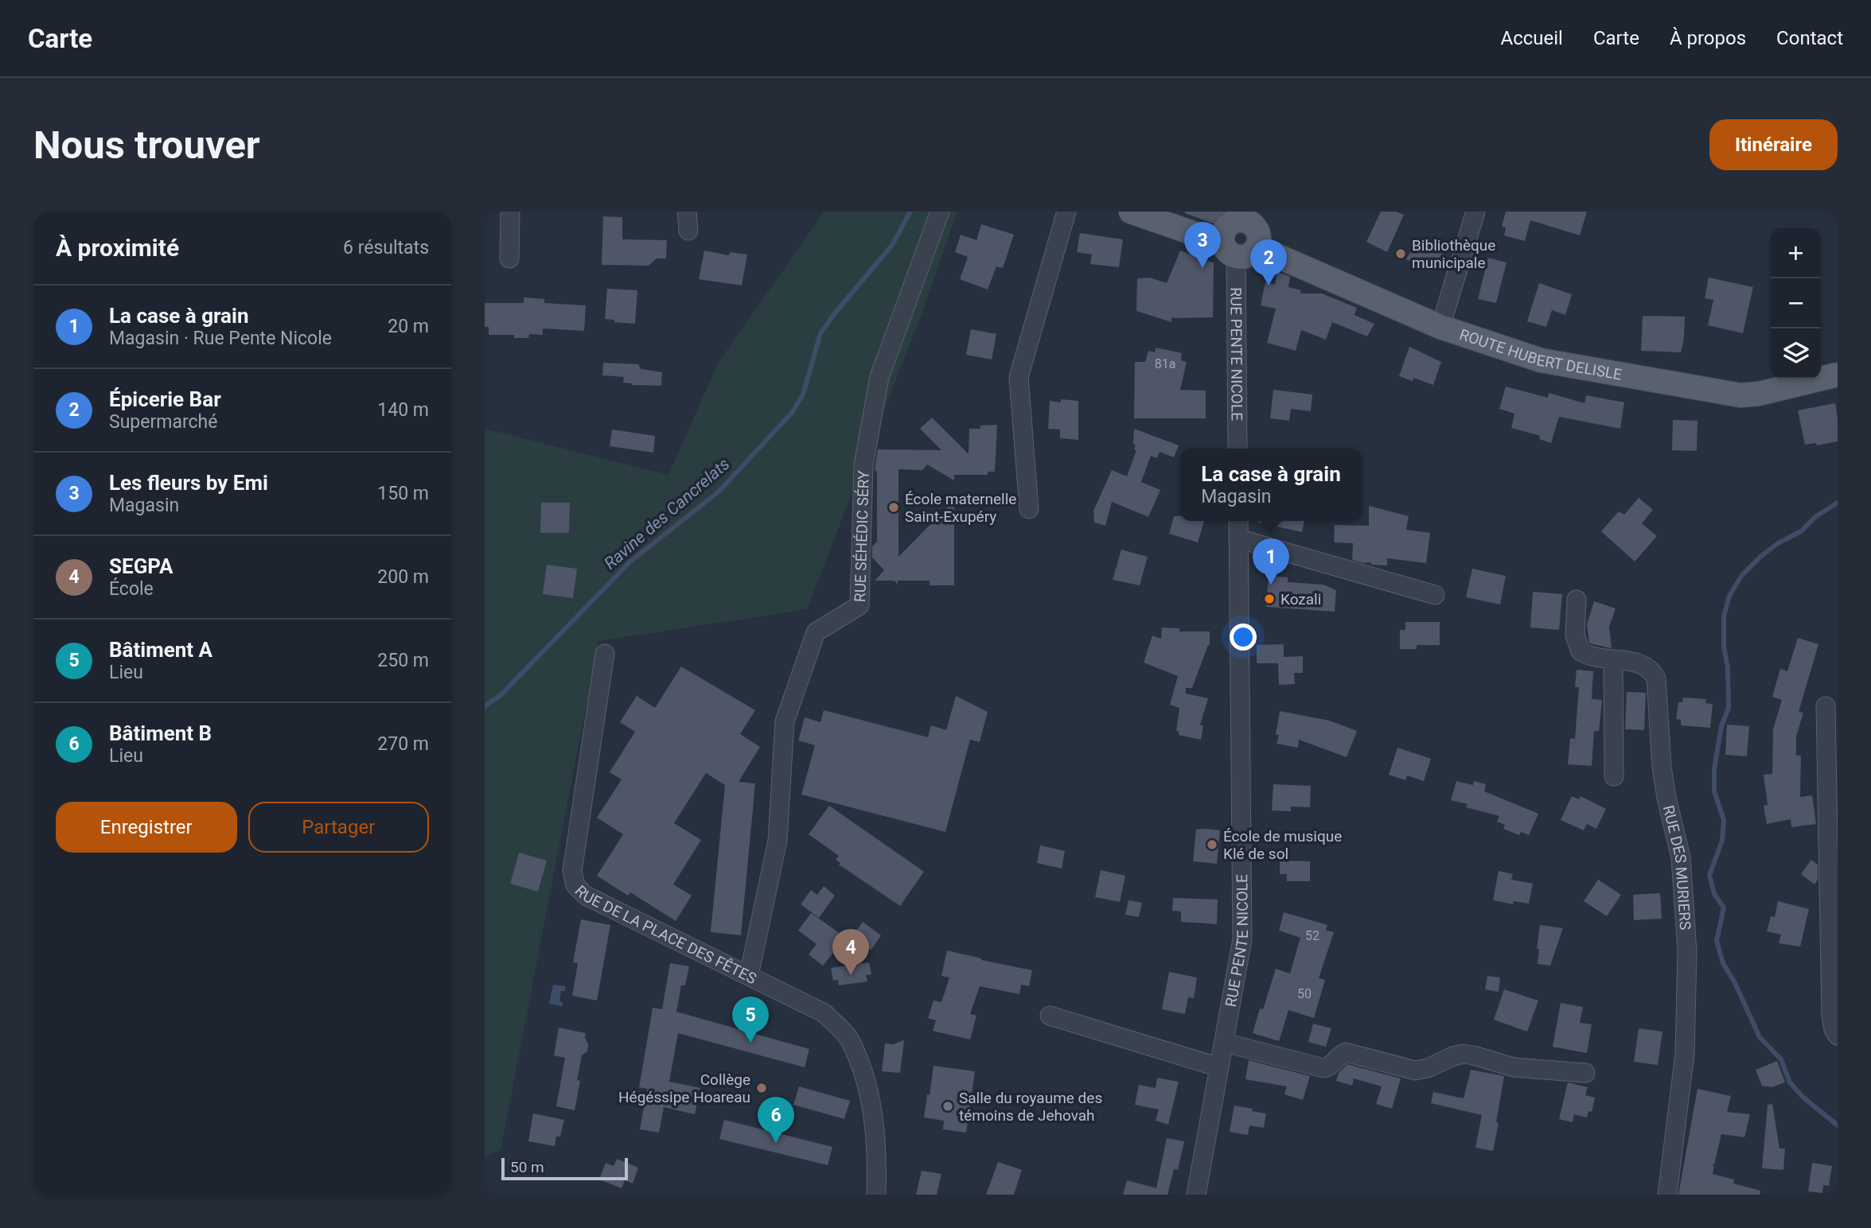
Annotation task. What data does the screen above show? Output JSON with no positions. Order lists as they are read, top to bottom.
{
  "streets": {
    "main road": ["ROUTE HUBERT DELISLE"],
    "street": [
      "RUE PENTE NICOLE",
      "RUE SÉHÉDIC SÉRY",
      "RUE DES MURIERS",
      "RUE DE LA PLACE DES FÊTES"
    ]
  },
  "crossings": [
    ["ROUTE HUBERT DELISLE", "RUE PENTE NICOLE"],
    ["RUE SÉHÉDIC SÉRY", "RUE DE LA PLACE DES FÊTES"]
  ],
  "water": ["Ravine des Cancrelats"],
  "places": [
    "Bibliothèque municipale",
    "École maternelle Saint-Exupéry",
    "Kozali",
    "École de musique Klé de sol",
    "Collège Hégéssipe Hoareau",
    "Salle du royaume des témoins de Jehovah"
  ],
  "house_numbers": ["81a", "52", "50"],
  "scale_bar": "50 m",
  "page": {
    "header": "Carte",
    "nav": [
      "Accueil",
      "Carte",
      "À propos",
      "Contact"
    ],
    "buttons": [
      "Itinéraire",
      ["Enregistrer", "Partager"]
    ],
    "title": "Nous trouver",
    "heading": ["À proximité", "6 résultats"],
    "pins": [
      "3",
      "2",
      "1",
      "4",
      "5",
      "6"
    ],
    "map_buttons": ["+", "−"],
    "list": [
      {
        "mark": "1",
        "name": "La case à grain",
        "note": "Magasin · Rue Pente Nicole",
        "value": "20 m"
      },
      {
        "mark": "2",
        "name": "Épicerie Bar",
        "note": "Supermarché",
        "value": "140 m"
      },
      {
        "mark": "3",
        "name": "Les fleurs by Emi",
        "note": "Magasin",
        "value": "150 m"
      },
      {
        "mark": "4",
        "name": "SEGPA",
        "note": "École",
        "value": "200 m"
      },
      {
        "mark": "5",
        "name": "Bâtiment A",
        "note": "Lieu",
        "value": "250 m"
      },
      {
        "mark": "6",
        "name": "Bâtiment B",
        "note": "Lieu",
        "value": "270 m"
      }
    ],
    "popup": ["La case à grain", "Magasin"],
    "scale": "50 m"
  }
}
